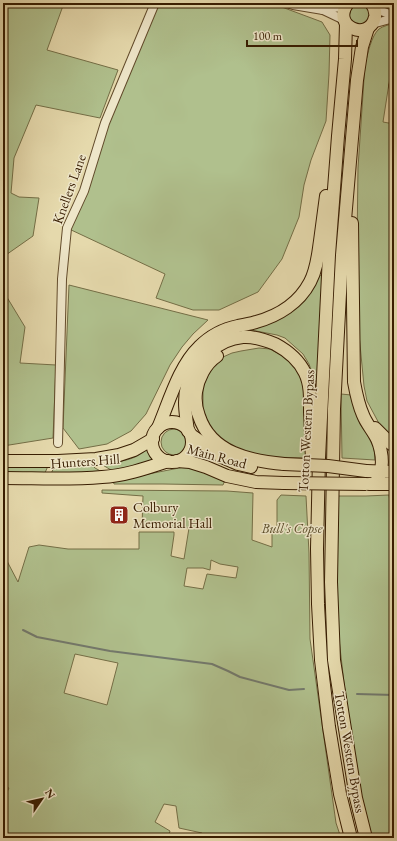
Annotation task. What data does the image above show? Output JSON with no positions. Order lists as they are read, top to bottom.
{
  "streets": {
    "main road": ["Totton Western Bypass", "Main Road", "Hunters Hill"],
    "street": ["Knellers Lane"]
  },
  "crossings": [
    ["Main Road", "Hunters Hill"]
  ],
  "parks": ["Bull's Copse"],
  "places": {
    "building": ["Colbury Memorial Hall"]
  },
  "scale_bar": "100 m",
  "north": "top right"
}
